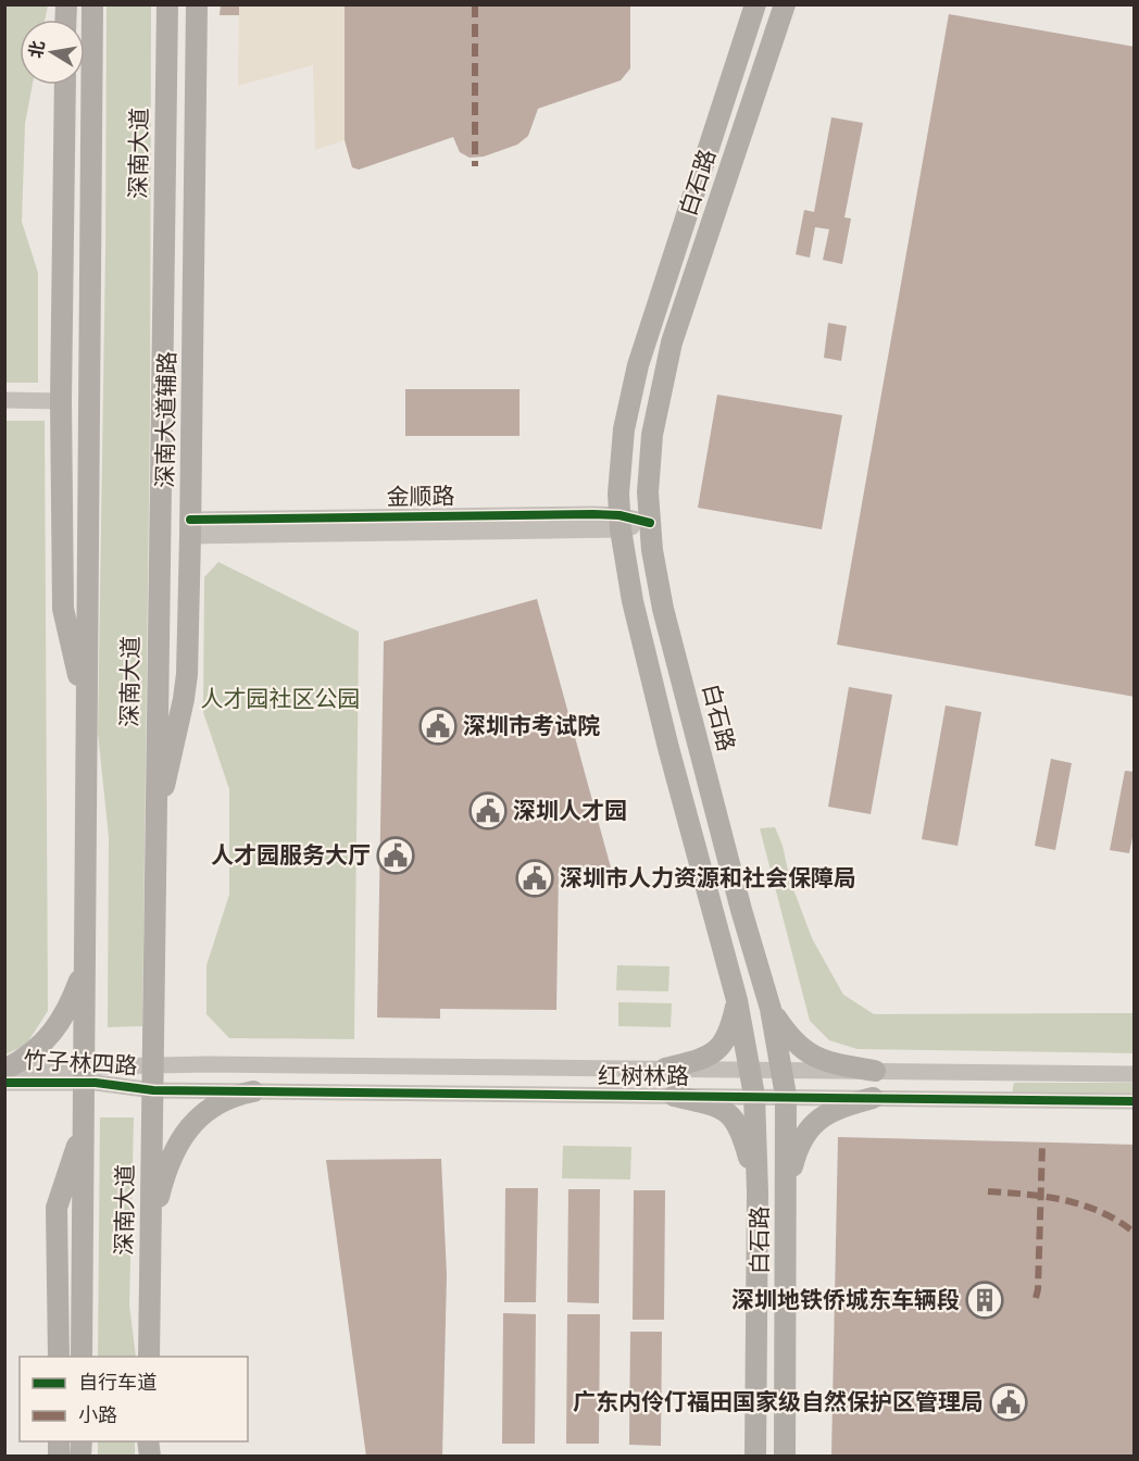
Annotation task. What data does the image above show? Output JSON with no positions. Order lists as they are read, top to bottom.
{
  "streets": {
    "main road": ["深南大道", "白石路", "深南大道辅路"],
    "street": ["金顺路", "竹子林四路", "红树林路"]
  },
  "crossings": [
    ["深南大道", "深南大道辅路"],
    ["深南大道", "竹子林四路"],
    ["深南大道", "红树林路"],
    ["白石路", "金顺路"],
    ["白石路", "红树林路"],
    ["深南大道辅路", "金顺路"],
    ["竹子林四路", "红树林路"]
  ],
  "parks": ["人才园社区公园"],
  "places": {
    "public building": [
      "深圳市考试院",
      "深圳人才园",
      "人才园服务大厅",
      "深圳市人力资源和社会保障局",
      "广东内伶仃福田国家级自然保护区管理局"
    ],
    "building": ["深圳地铁侨城东车辆段"]
  },
  "legend": ["自行车道", "小路"],
  "north": "left"
}
